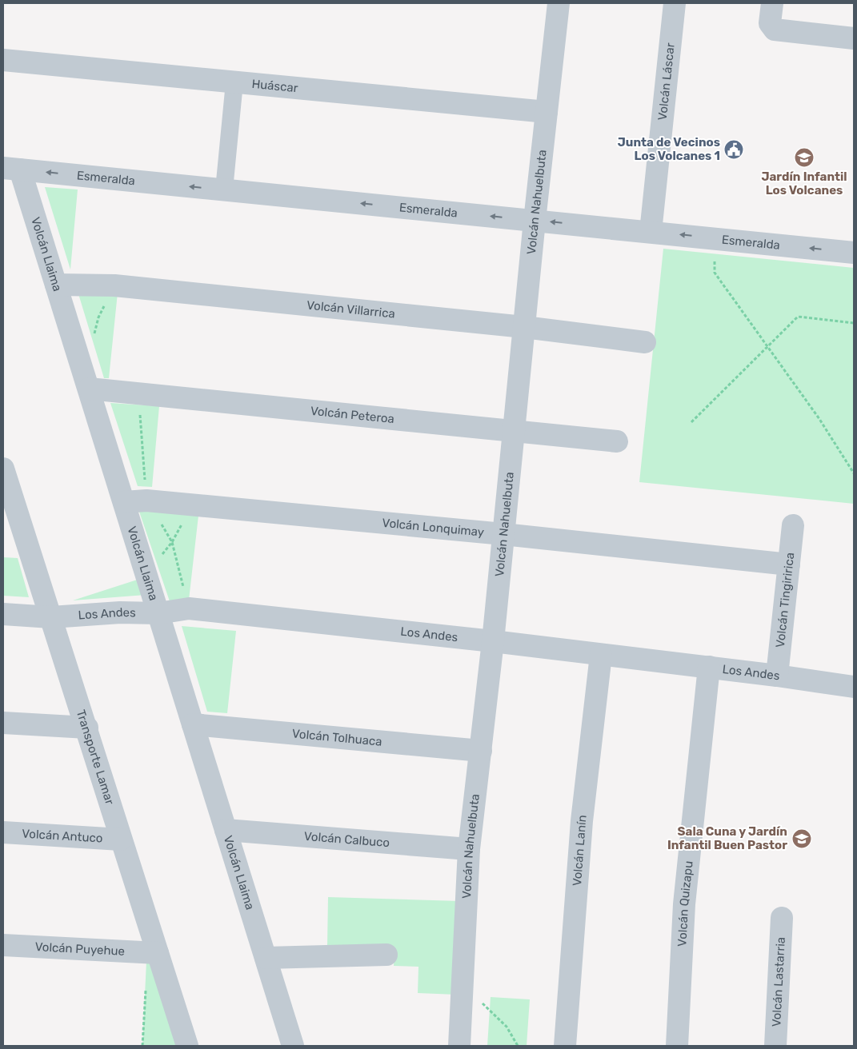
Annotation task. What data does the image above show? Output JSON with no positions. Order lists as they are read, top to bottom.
{
  "streets": {
    "street": [
      "Volcán Láscar",
      "Huáscar",
      "Esmeralda",
      "Volcán Nahuelbuta",
      "Volcán Llaima",
      "Volcán Villarrica",
      "Volcán Peteroa",
      "Volcán Lonquimay",
      "Volcán Tingiririca",
      "Los Andes",
      "Volcán Tolhuaca",
      "Transporte Lamar",
      "Volcán Antuco",
      "Volcán Calbuco",
      "Volcán Lanín",
      "Volcán Quizapu",
      "Volcán Puyehue",
      "Volcán Lastarria"
    ]
  },
  "crossings": [
    ["Volcán Láscar", "Esmeralda"],
    ["Huáscar", "Volcán Nahuelbuta"],
    ["Esmeralda", "Volcán Nahuelbuta"],
    ["Esmeralda", "Volcán Llaima"],
    ["Volcán Nahuelbuta", "Volcán Villarrica"],
    ["Volcán Nahuelbuta", "Volcán Peteroa"],
    ["Volcán Nahuelbuta", "Volcán Lonquimay"],
    ["Volcán Nahuelbuta", "Los Andes"],
    ["Volcán Nahuelbuta", "Volcán Tolhuaca"],
    ["Volcán Nahuelbuta", "Volcán Calbuco"],
    ["Volcán Llaima", "Volcán Villarrica"],
    ["Volcán Llaima", "Volcán Peteroa"],
    ["Volcán Llaima", "Volcán Lonquimay"],
    ["Volcán Llaima", "Los Andes"],
    ["Volcán Llaima", "Volcán Tolhuaca"],
    ["Volcán Llaima", "Volcán Calbuco"],
    ["Volcán Lonquimay", "Volcán Tingiririca"],
    ["Volcán Tingiririca", "Los Andes"],
    ["Los Andes", "Transporte Lamar"],
    ["Los Andes", "Volcán Lanín"],
    ["Los Andes", "Volcán Quizapu"],
    ["Transporte Lamar", "Volcán Antuco"],
    ["Transporte Lamar", "Volcán Puyehue"]
  ],
  "one_way": ["Esmeralda"],
  "places": {
    "public building": ["Junta de Vecinos Los Volcanes 1"],
    "school or university": ["Jardín Infantil Los Volcanes", "Sala Cuna y Jardín Infantil Buen Pastor"]
  }
}
